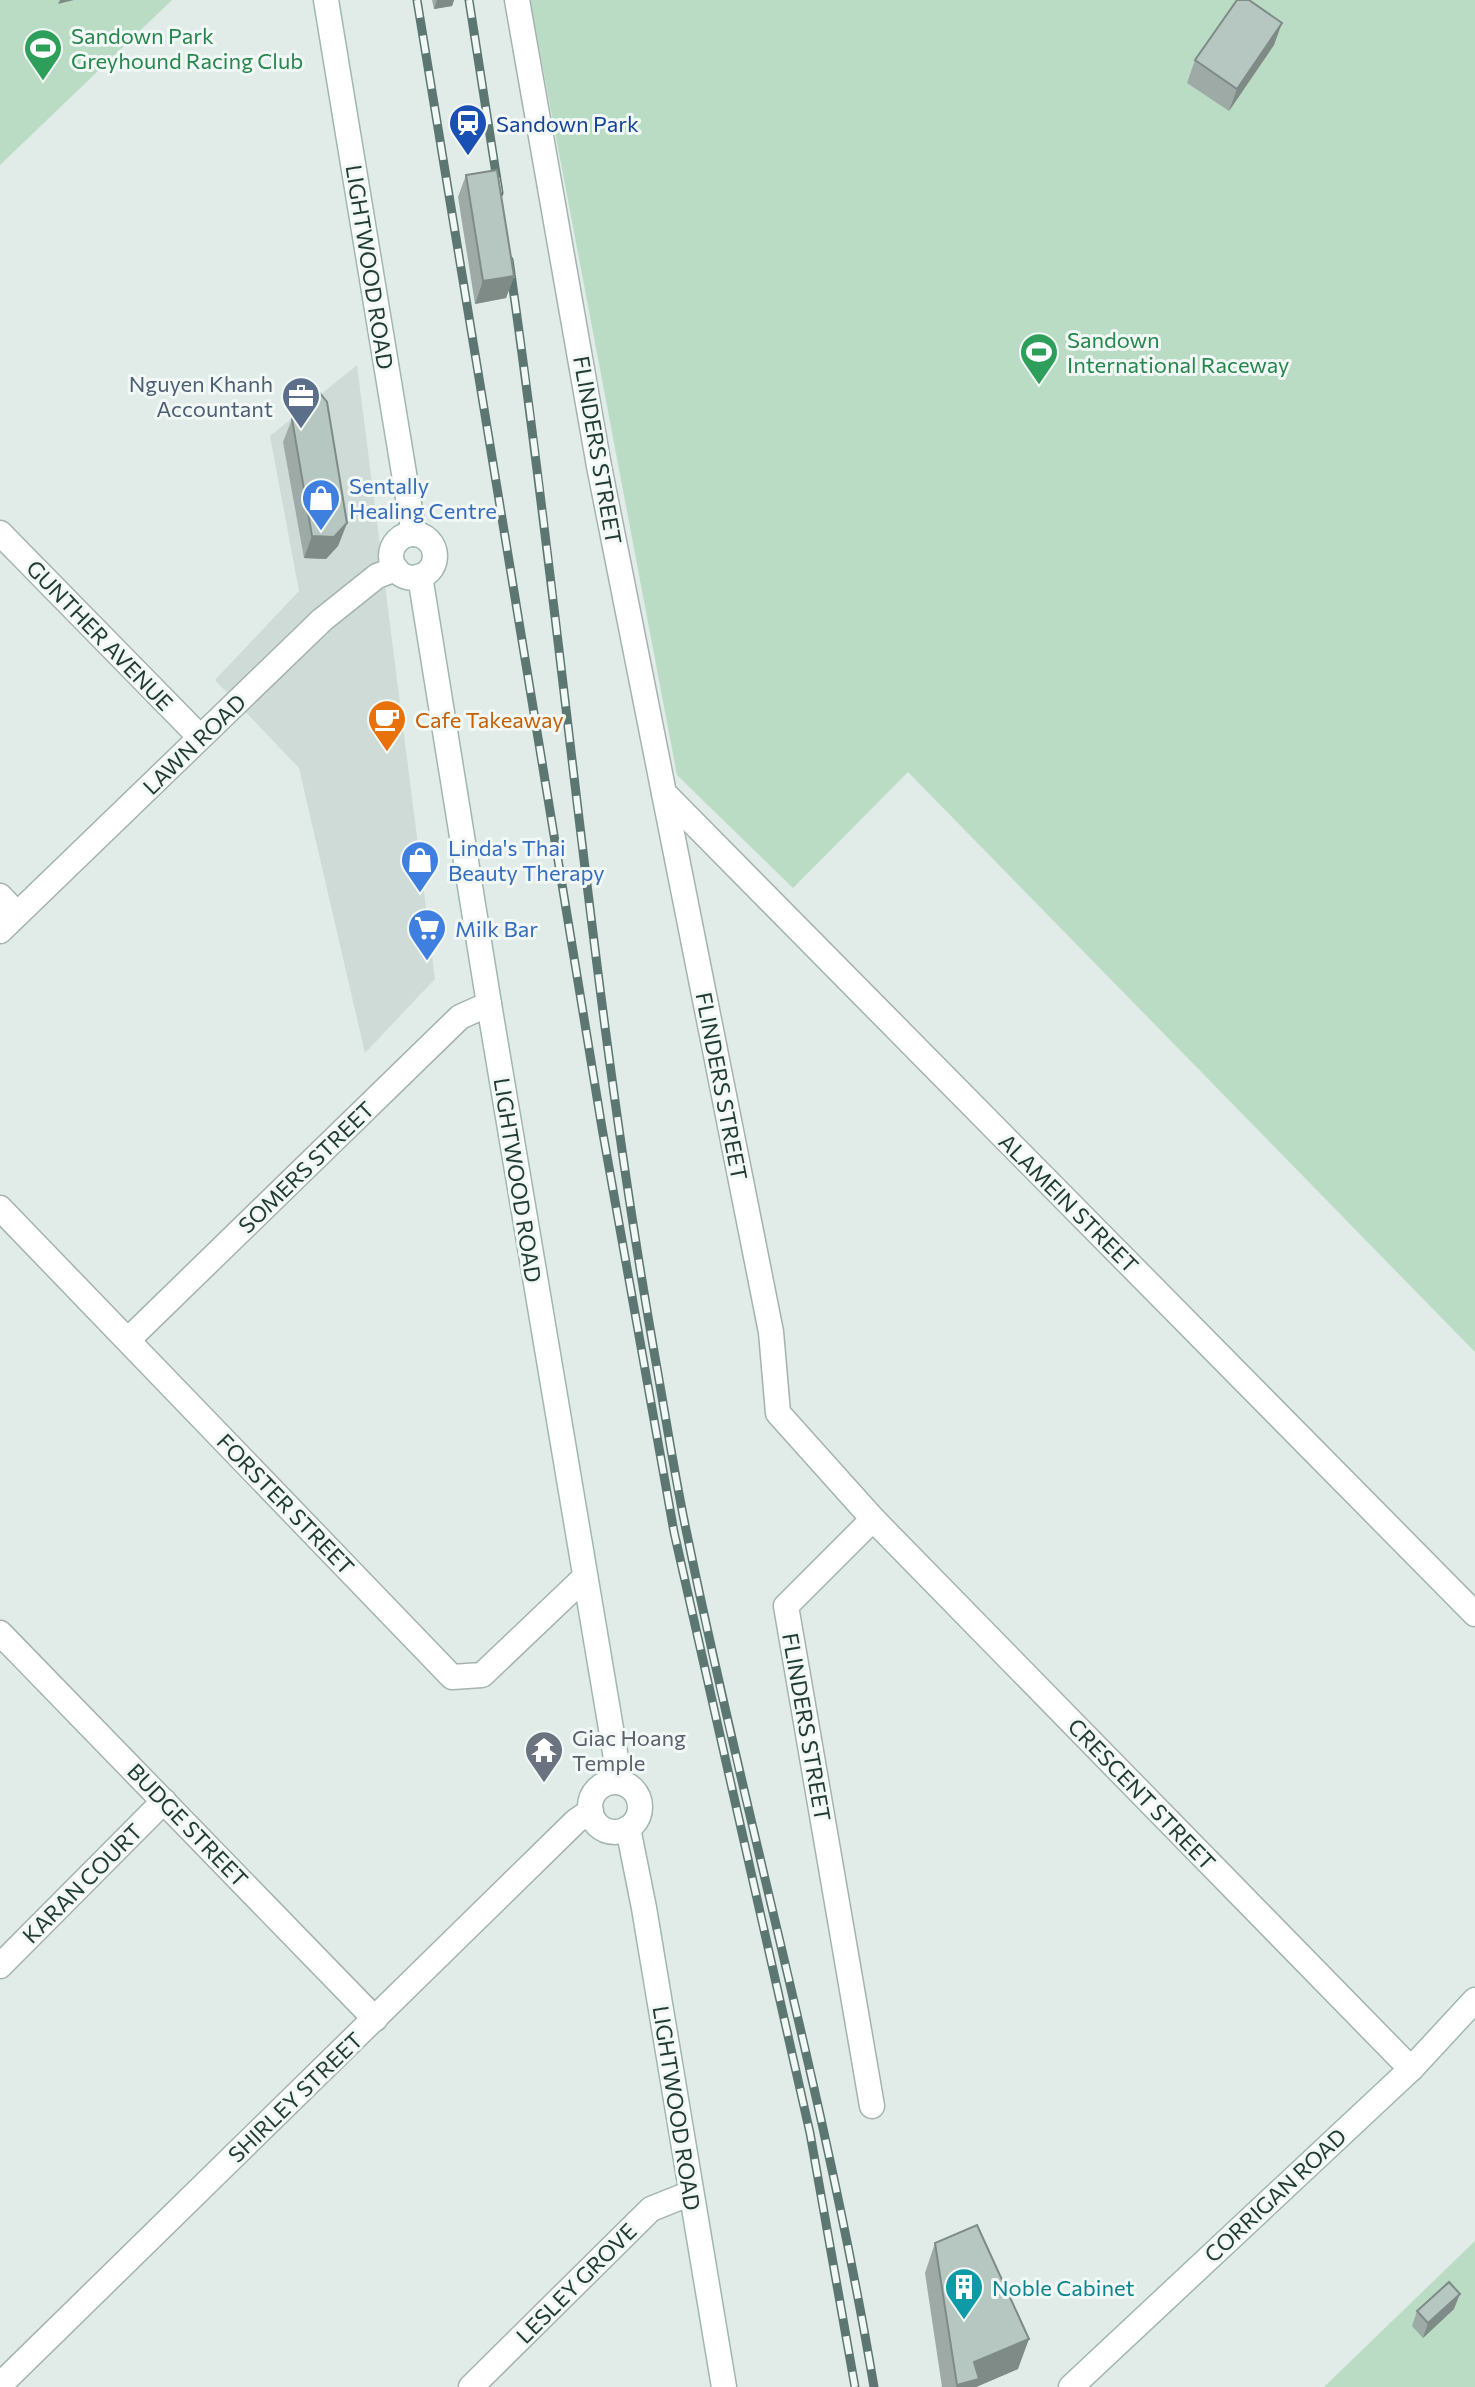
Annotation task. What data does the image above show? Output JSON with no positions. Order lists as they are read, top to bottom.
{
  "streets": {
    "street": [
      "LIGHTWOOD ROAD",
      "FLINDERS STREET",
      "GUNTHER AVENUE",
      "LAWN ROAD",
      "SOMERS STREET",
      "ALAMEIN STREET",
      "FORSTER STREET",
      "CRESCENT STREET",
      "BUDGE STREET",
      "KARAN COURT",
      "SHIRLEY STREET",
      "CORRIGAN ROAD",
      "LESLEY GROVE"
    ]
  },
  "crossings": [
    ["LIGHTWOOD ROAD", "LAWN ROAD"],
    ["LIGHTWOOD ROAD", "SOMERS STREET"],
    ["LIGHTWOOD ROAD", "FORSTER STREET"],
    ["LIGHTWOOD ROAD", "SHIRLEY STREET"],
    ["LIGHTWOOD ROAD", "LESLEY GROVE"],
    ["FLINDERS STREET", "ALAMEIN STREET"],
    ["FLINDERS STREET", "CRESCENT STREET"],
    ["GUNTHER AVENUE", "LAWN ROAD"],
    ["SOMERS STREET", "FORSTER STREET"],
    ["CRESCENT STREET", "CORRIGAN ROAD"],
    ["BUDGE STREET", "KARAN COURT"],
    ["BUDGE STREET", "SHIRLEY STREET"]
  ],
  "places": {
    "sports": ["Sandown Park Greyhound Racing Club", "Sandown International Raceway"],
    "station": ["Sandown Park"],
    "office": ["Nguyen Khanh Accountant"],
    "shop": ["Sentally Healing Centre", "Linda's Thai Beauty Therapy"],
    "cafe": ["Cafe Takeaway"],
    "supermarket": ["Milk Bar"],
    "temple": ["Giac Hoang Temple"],
    "building": ["Noble Cabinet"]
  }
}
